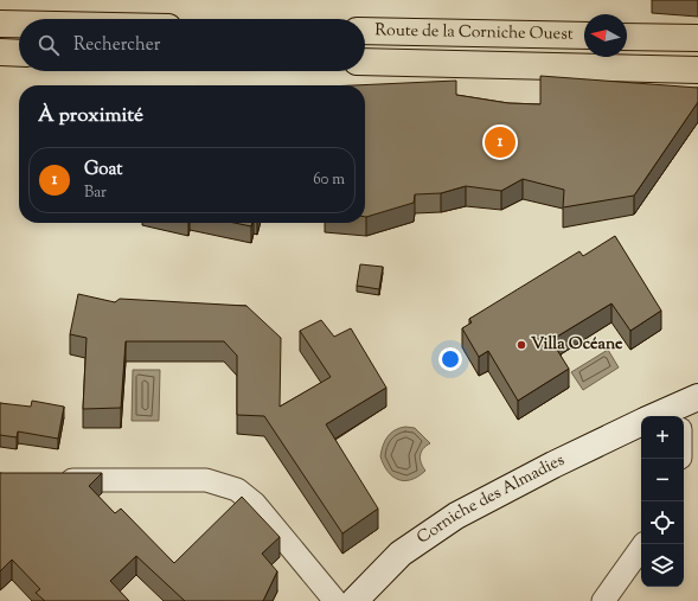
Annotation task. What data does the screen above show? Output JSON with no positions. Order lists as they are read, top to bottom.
{
  "streets": {
    "highway": ["Route de la Corniche Ouest"],
    "street": ["Corniche des Almadies"]
  },
  "places": ["Villa Océane"],
  "north": "left",
  "page": {
    "search": "Rechercher",
    "heading": "À proximité",
    "pins": "1",
    "list": [
      {
        "mark": "1",
        "name": "Goat",
        "note": "Bar",
        "value": "60 m"
      }
    ],
    "map_buttons": ["+", "−"]
  }
}
